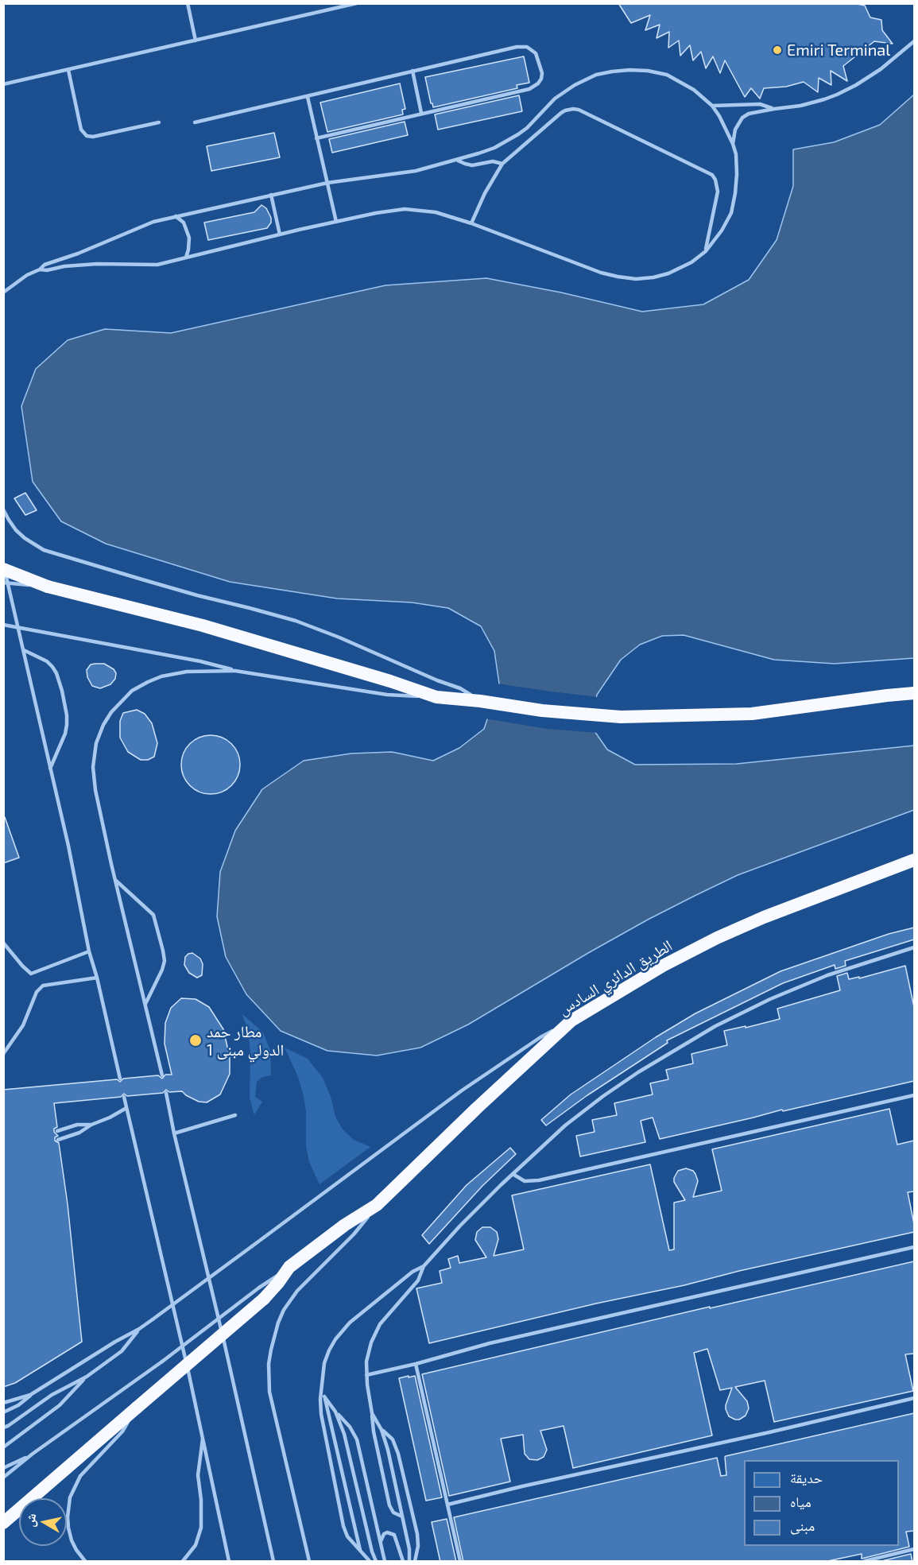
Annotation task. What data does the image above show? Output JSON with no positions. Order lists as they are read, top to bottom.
{
  "streets": {
    "highway": ["الطريق الدائري السادس"]
  },
  "places": ["Emiri Terminal", "مطار حمد الدولي مبنى 1"],
  "legend": ["حديقة", "مياه", "مبنى"],
  "north": "left"
}
